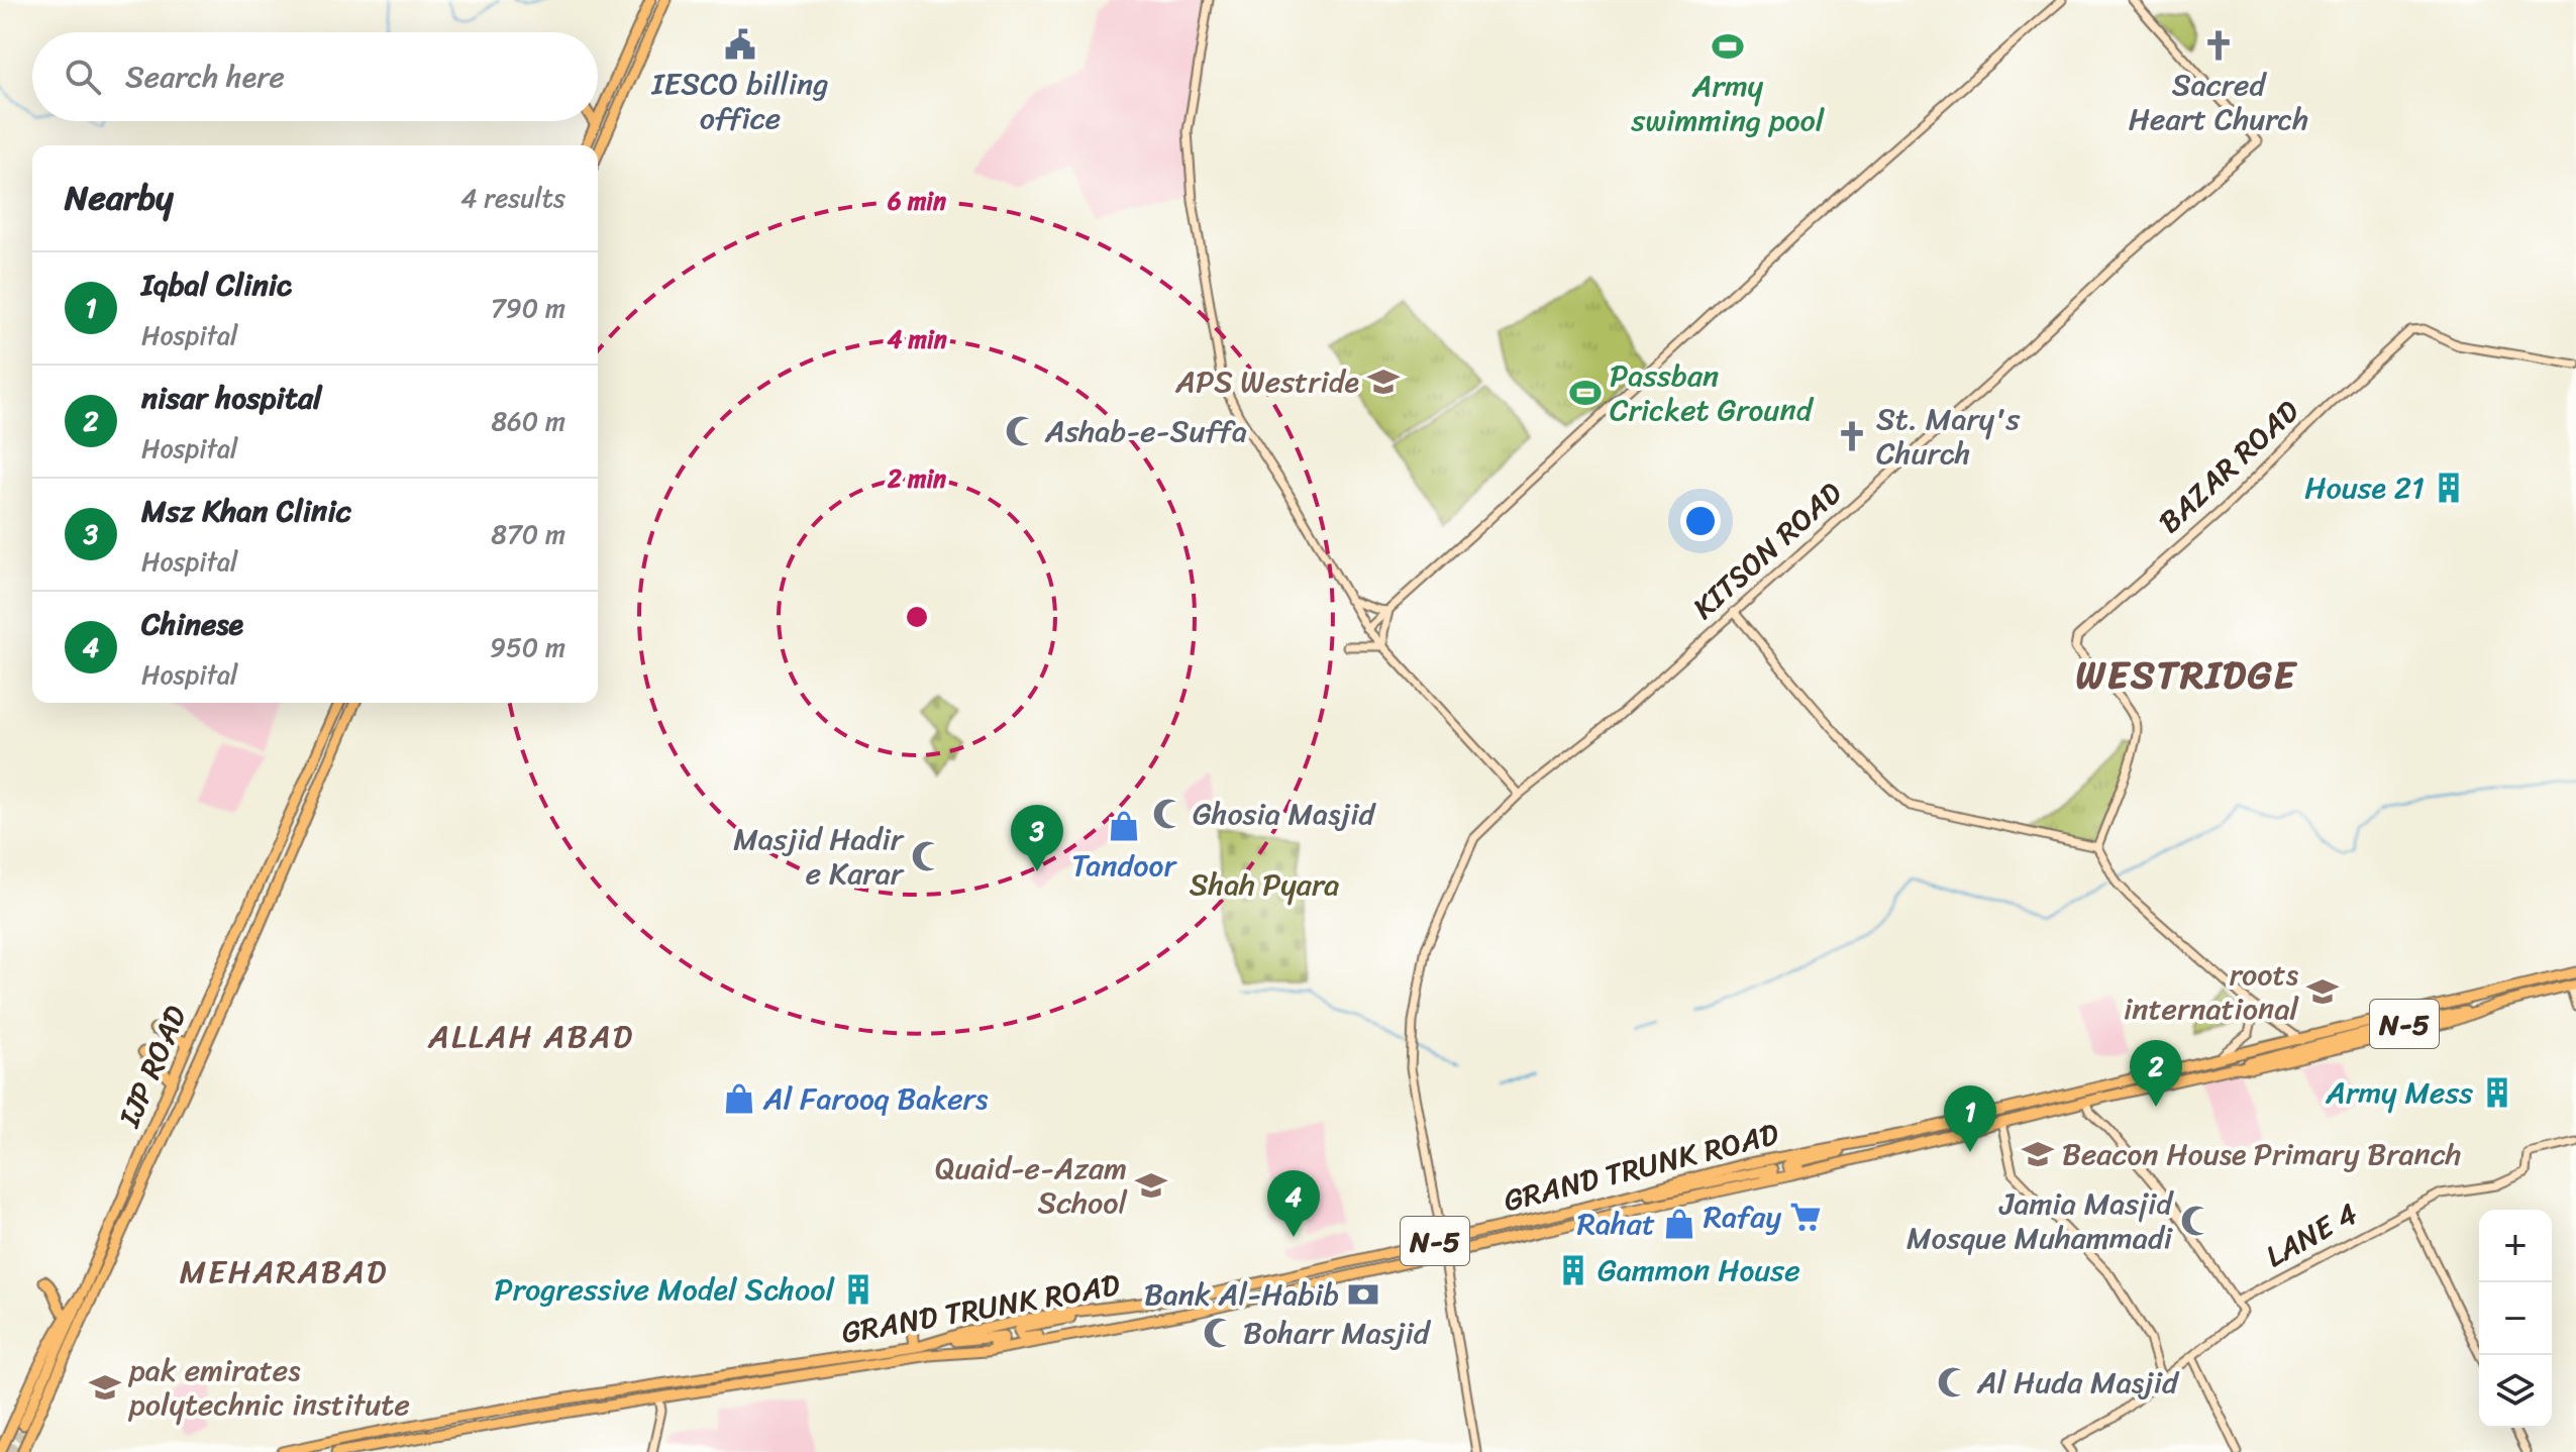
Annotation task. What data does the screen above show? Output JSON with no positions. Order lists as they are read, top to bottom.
{
  "streets": {
    "highway": ["N-5", "IJP ROAD", "GRAND TRUNK ROAD"],
    "street": ["BAZAR ROAD", "KITSON ROAD", "LANE 4"]
  },
  "districts": ["WESTRIDGE", "ALLAH ABAD", "MEHARABAD"],
  "parks": ["Shah Pyara"],
  "places": {
    "public building": ["IESCO billing office"],
    "church": ["Sacred Heart Church", "St. Mary's Church"],
    "sports": ["Army swimming pool", "Passban Cricket Ground"],
    "school or university": [
      "APS Westride",
      "roots international",
      "Beacon House Primary Branch",
      "Quaid-e-Azam School",
      "pak emirates polytechnic institute"
    ],
    "mosque": [
      "Ashab-e-Suffa",
      "Ghosia Masjid",
      "Masjid Hadir e Karar",
      "Jamia Masjid Mosque Muhammadi",
      "Boharr Masjid",
      "Al Huda Masjid"
    ],
    "building": [
      "House 21",
      "Army Mess",
      "Gammon House",
      "Progressive Model School"
    ],
    "shop": ["Tandoor", "Al Farooq Bakers", "Rahat"],
    "supermarket": ["Rafay"],
    "bank": ["Bank Al-Habib"]
  },
  "page": {
    "search": "Search here",
    "heading": ["Nearby", "4 results"],
    "list": [
      {
        "mark": "1",
        "name": "Iqbal Clinic",
        "note": "Hospital",
        "value": "790 m"
      },
      {
        "mark": "2",
        "name": "nisar hospital",
        "note": "Hospital",
        "value": "860 m"
      },
      {
        "mark": "3",
        "name": "Msz Khan Clinic",
        "note": "Hospital",
        "value": "870 m"
      },
      {
        "mark": "4",
        "name": "Chinese",
        "note": "Hospital",
        "value": "950 m"
      }
    ],
    "pins": [
      "3",
      "2",
      "1",
      "4"
    ],
    "map_buttons": ["+", "−"]
  },
  "rings": ["6 min", "4 min", "2 min"]
}
